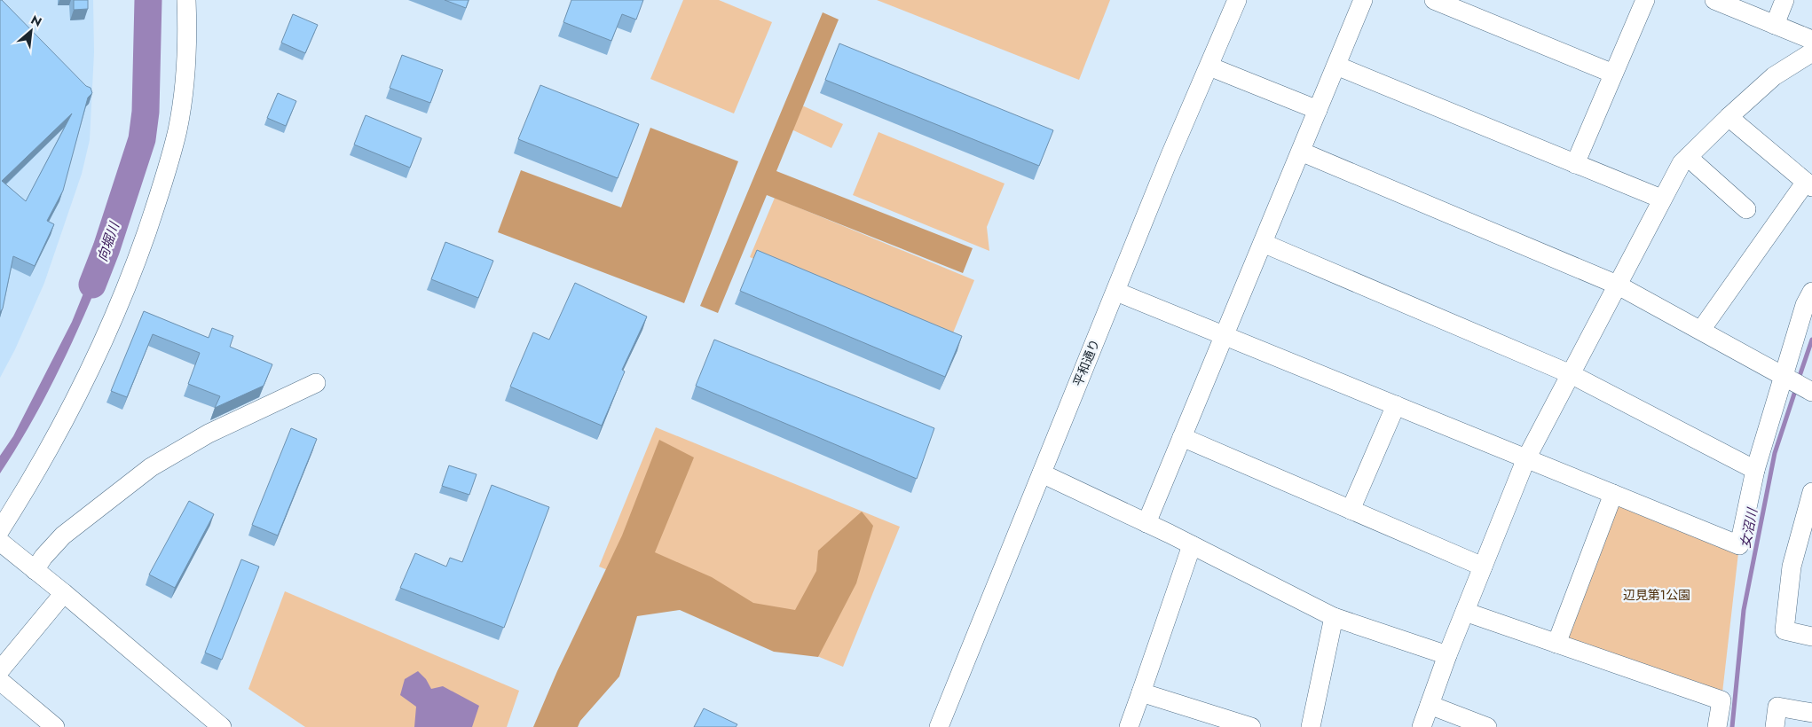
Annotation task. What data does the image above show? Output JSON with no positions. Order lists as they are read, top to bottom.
{
  "streets": {
    "street": ["平和通り"]
  },
  "water": ["向堀川", "女沼川"],
  "parks": ["辺見第1公園"],
  "north": "top right"
}
